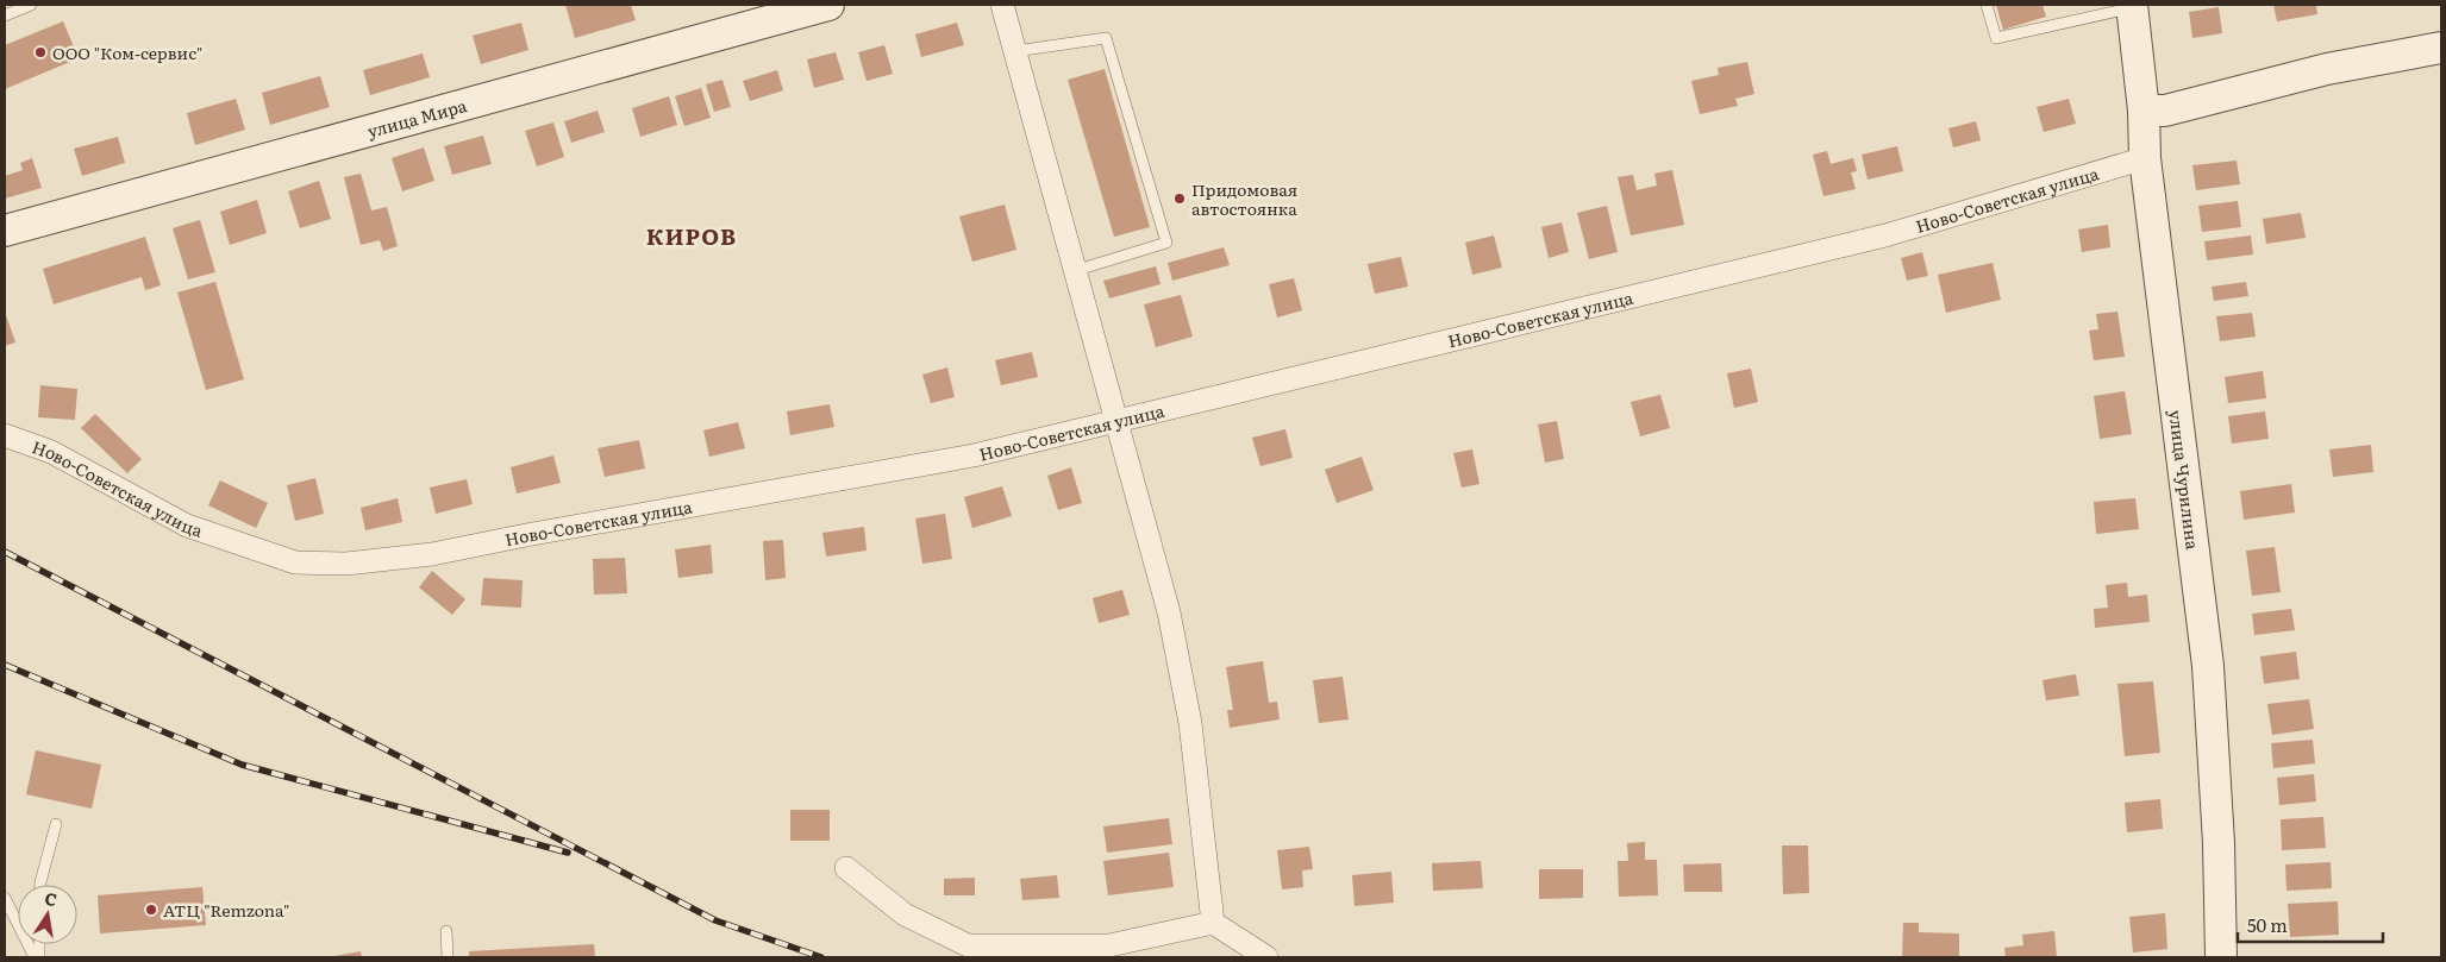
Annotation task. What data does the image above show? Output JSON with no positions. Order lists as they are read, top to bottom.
{
  "streets": {
    "street": ["улица Мира", "Ново-Советская улица", "улица Чурилина"]
  },
  "crossings": [
    ["Ново-Советская улица", "улица Чурилина"]
  ],
  "districts": ["КИРОВ"],
  "places": ["ООО \"Ком-сервис\"", "Придомовая автостоянка", "АТЦ \"Remzona\""],
  "scale_bar": "50 m",
  "north": "top"
}
